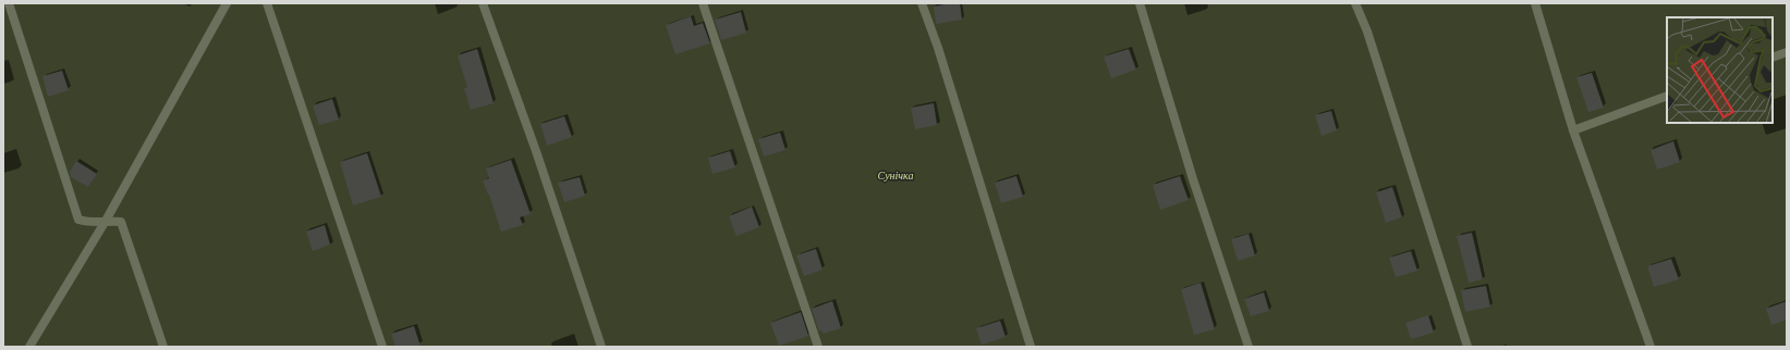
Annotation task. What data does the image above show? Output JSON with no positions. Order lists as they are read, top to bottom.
{
  "parks": ["Сунічка"]
}
